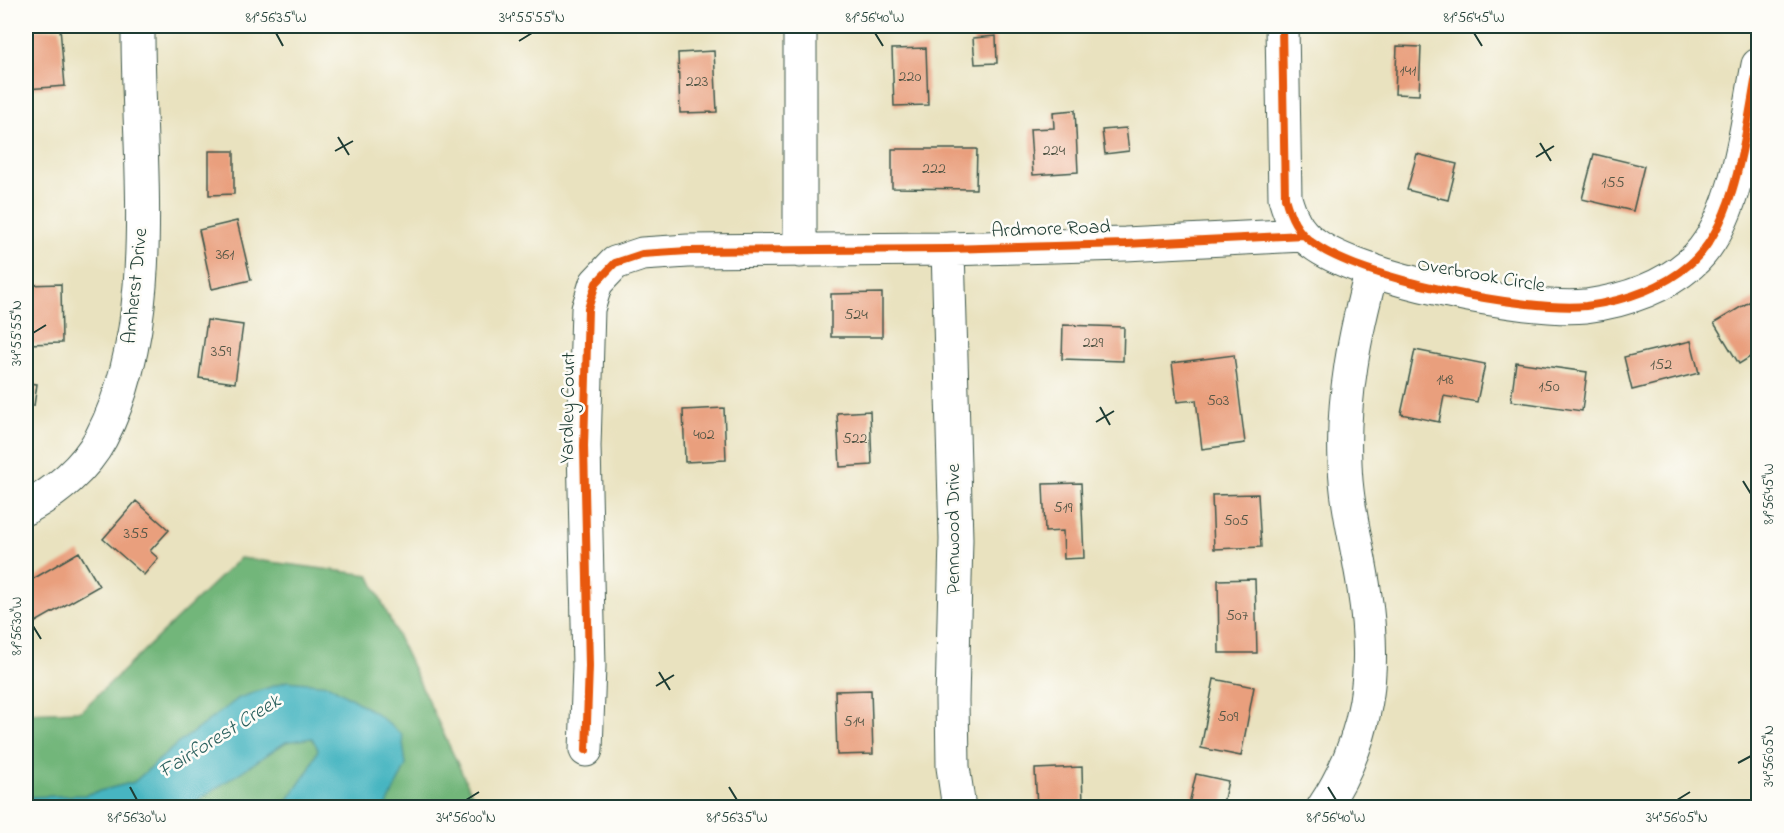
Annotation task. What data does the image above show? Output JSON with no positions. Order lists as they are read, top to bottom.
{
  "streets": {
    "street": [
      "Ardmore Road",
      "Overbrook Circle",
      "Amherst Drive",
      "Yardley Court",
      "Pennwood Drive"
    ]
  },
  "crossings": [
    ["Ardmore Road", "Overbrook Circle"],
    ["Ardmore Road", "Yardley Court"],
    ["Ardmore Road", "Pennwood Drive"]
  ],
  "water": ["Fairforest Creek"],
  "house_numbers": [
    "141",
    "220",
    "223",
    "224",
    "222",
    "155",
    "361",
    "524",
    "229",
    "359",
    "152",
    "148",
    "150",
    "503",
    "402",
    "522",
    "519",
    "505",
    "355",
    "507",
    "509",
    "514"
  ],
  "coordinates": [
    "81°56'35\"W",
    "34°55'55\"N",
    "81°56'40\"W",
    "81°56'45\"W",
    "81°56'30\"W",
    "34°56'05\"N",
    "34°56'00\"N"
  ]
}
